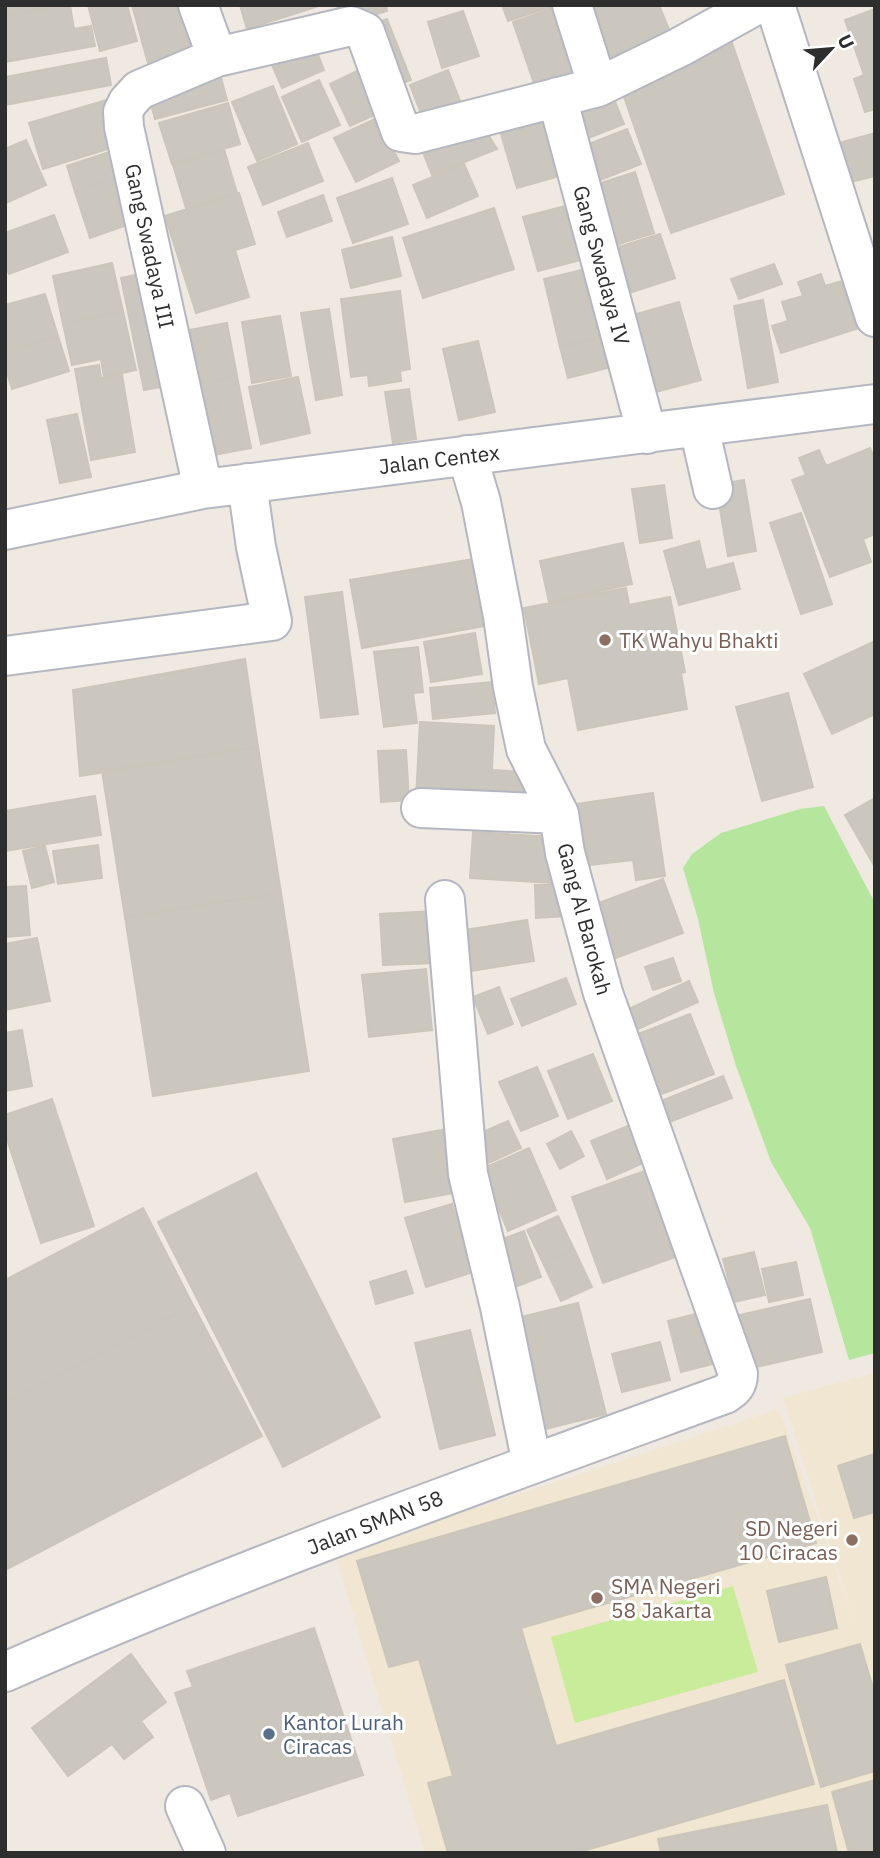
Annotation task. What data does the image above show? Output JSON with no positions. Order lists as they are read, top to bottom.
{
  "streets": {
    "street": [
      "Gang Swadaya III",
      "Gang Swadaya IV",
      "Jalan Centex",
      "Gang Al Barokah",
      "Jalan SMAN 58"
    ]
  },
  "crossings": [
    ["Gang Swadaya III", "Gang Swadaya IV"],
    ["Gang Swadaya III", "Jalan Centex"],
    ["Gang Swadaya IV", "Jalan Centex"],
    ["Jalan Centex", "Gang Al Barokah"],
    ["Gang Al Barokah", "Jalan SMAN 58"]
  ],
  "places": [
    "TK Wahyu Bhakti",
    "SD Negeri 10 Ciracas",
    "SMA Negeri 58 Jakarta",
    "Kantor Lurah Ciracas"
  ],
  "north": "top right"
}
